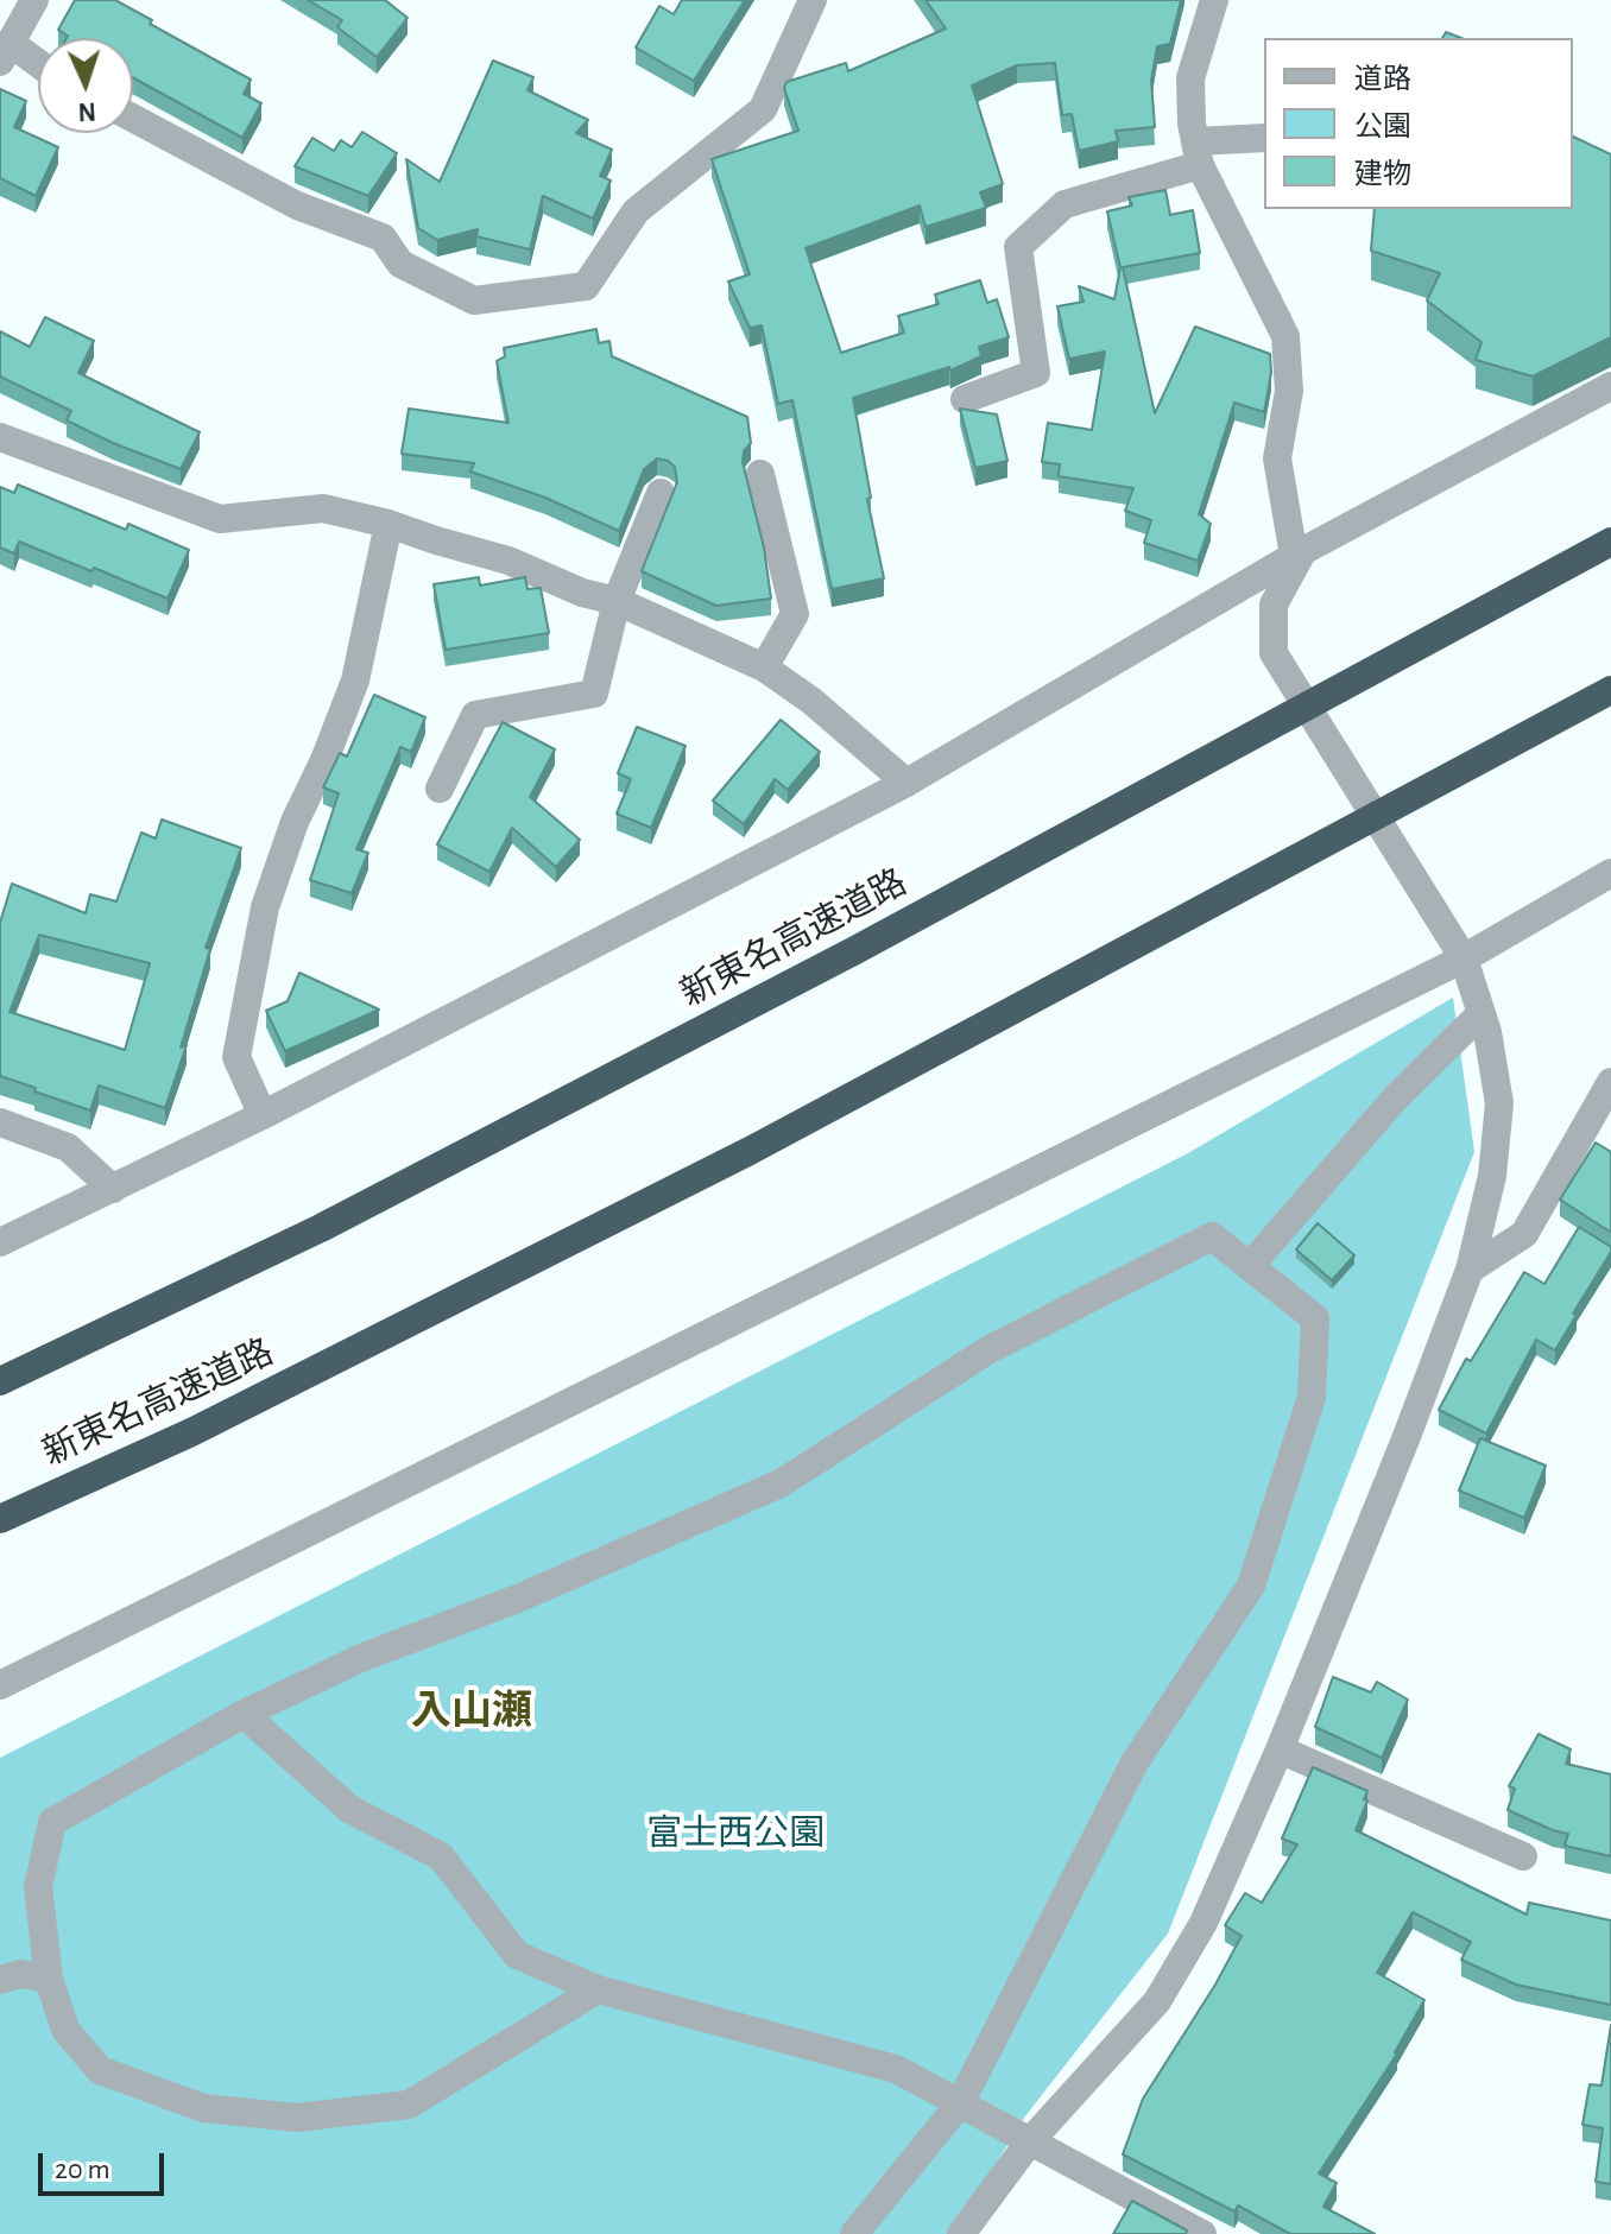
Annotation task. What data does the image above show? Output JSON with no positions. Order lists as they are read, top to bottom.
{
  "streets": {
    "highway": ["新東名高速道路"]
  },
  "districts": ["入山瀬"],
  "parks": ["富士西公園"],
  "legend": ["道路", "公園", "建物"],
  "scale_bar": "20 m",
  "north": "bottom"
}
